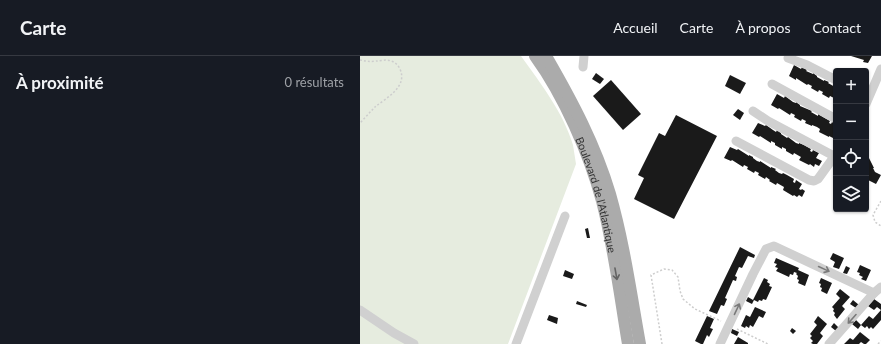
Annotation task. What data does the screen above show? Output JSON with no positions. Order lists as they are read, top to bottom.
{
  "streets": {
    "main road": ["Boulevard de l'Atlantique"]
  },
  "page": {
    "header": "Carte",
    "nav": [
      "Accueil",
      "Carte",
      "À propos",
      "Contact"
    ],
    "heading": ["À proximité", "0 résultats"],
    "map_buttons": ["+", "−"]
  }
}
